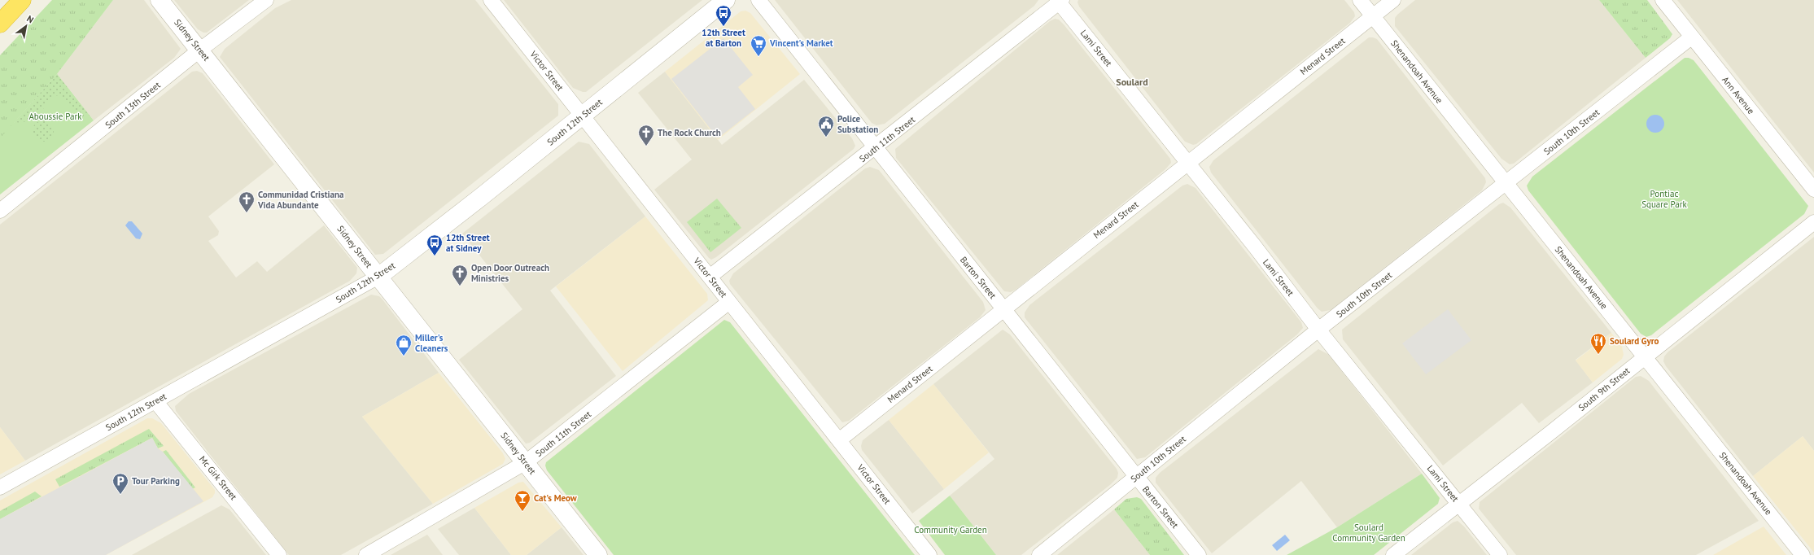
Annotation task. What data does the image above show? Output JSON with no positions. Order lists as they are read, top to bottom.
{
  "streets": {
    "street": [
      "Sidney Street",
      "Lami Street",
      "Menard Street",
      "Victor Street",
      "Shenandoah Avenue",
      "Ann Avenue",
      "South 13th Street",
      "South 12th Street",
      "South 10th Street",
      "South 11th Street",
      "Barton Street",
      "South 9th Street",
      "Mc Girk Street"
    ]
  },
  "crossings": [
    ["Sidney Street", "South 13th Street"],
    ["Sidney Street", "South 12th Street"],
    ["Sidney Street", "South 11th Street"],
    ["Lami Street", "Menard Street"],
    ["Lami Street", "South 10th Street"],
    ["Lami Street", "South 11th Street"],
    ["Lami Street", "South 9th Street"],
    ["Menard Street", "Victor Street"],
    ["Menard Street", "Shenandoah Avenue"],
    ["Menard Street", "Barton Street"],
    ["Victor Street", "South 12th Street"],
    ["Victor Street", "South 11th Street"],
    ["Shenandoah Avenue", "South 10th Street"],
    ["Shenandoah Avenue", "South 9th Street"],
    ["Ann Avenue", "South 10th Street"],
    ["South 12th Street", "Mc Girk Street"],
    ["South 10th Street", "Barton Street"],
    ["South 11th Street", "Barton Street"]
  ],
  "districts": ["Soulard"],
  "parks": [
    "Aboussie Park",
    "Pontiac Square Park",
    "Soulard Community Garden",
    "Community Garden"
  ],
  "places": {
    "bus stop": ["12th Street at Barton", "12th Street at Sidney"],
    "supermarket": ["Vincent's Market"],
    "public building": ["Police Substation"],
    "church": ["The Rock Church", "Communidad Cristiana Vida Abundante", "Open Door Outreach Ministries"],
    "restaurant": ["Soulard Gyro"],
    "shop": ["Miller's Cleaners"],
    "parking": ["Tour Parking"],
    "bar": ["Cat's Meow"]
  },
  "north": "top right"
}
